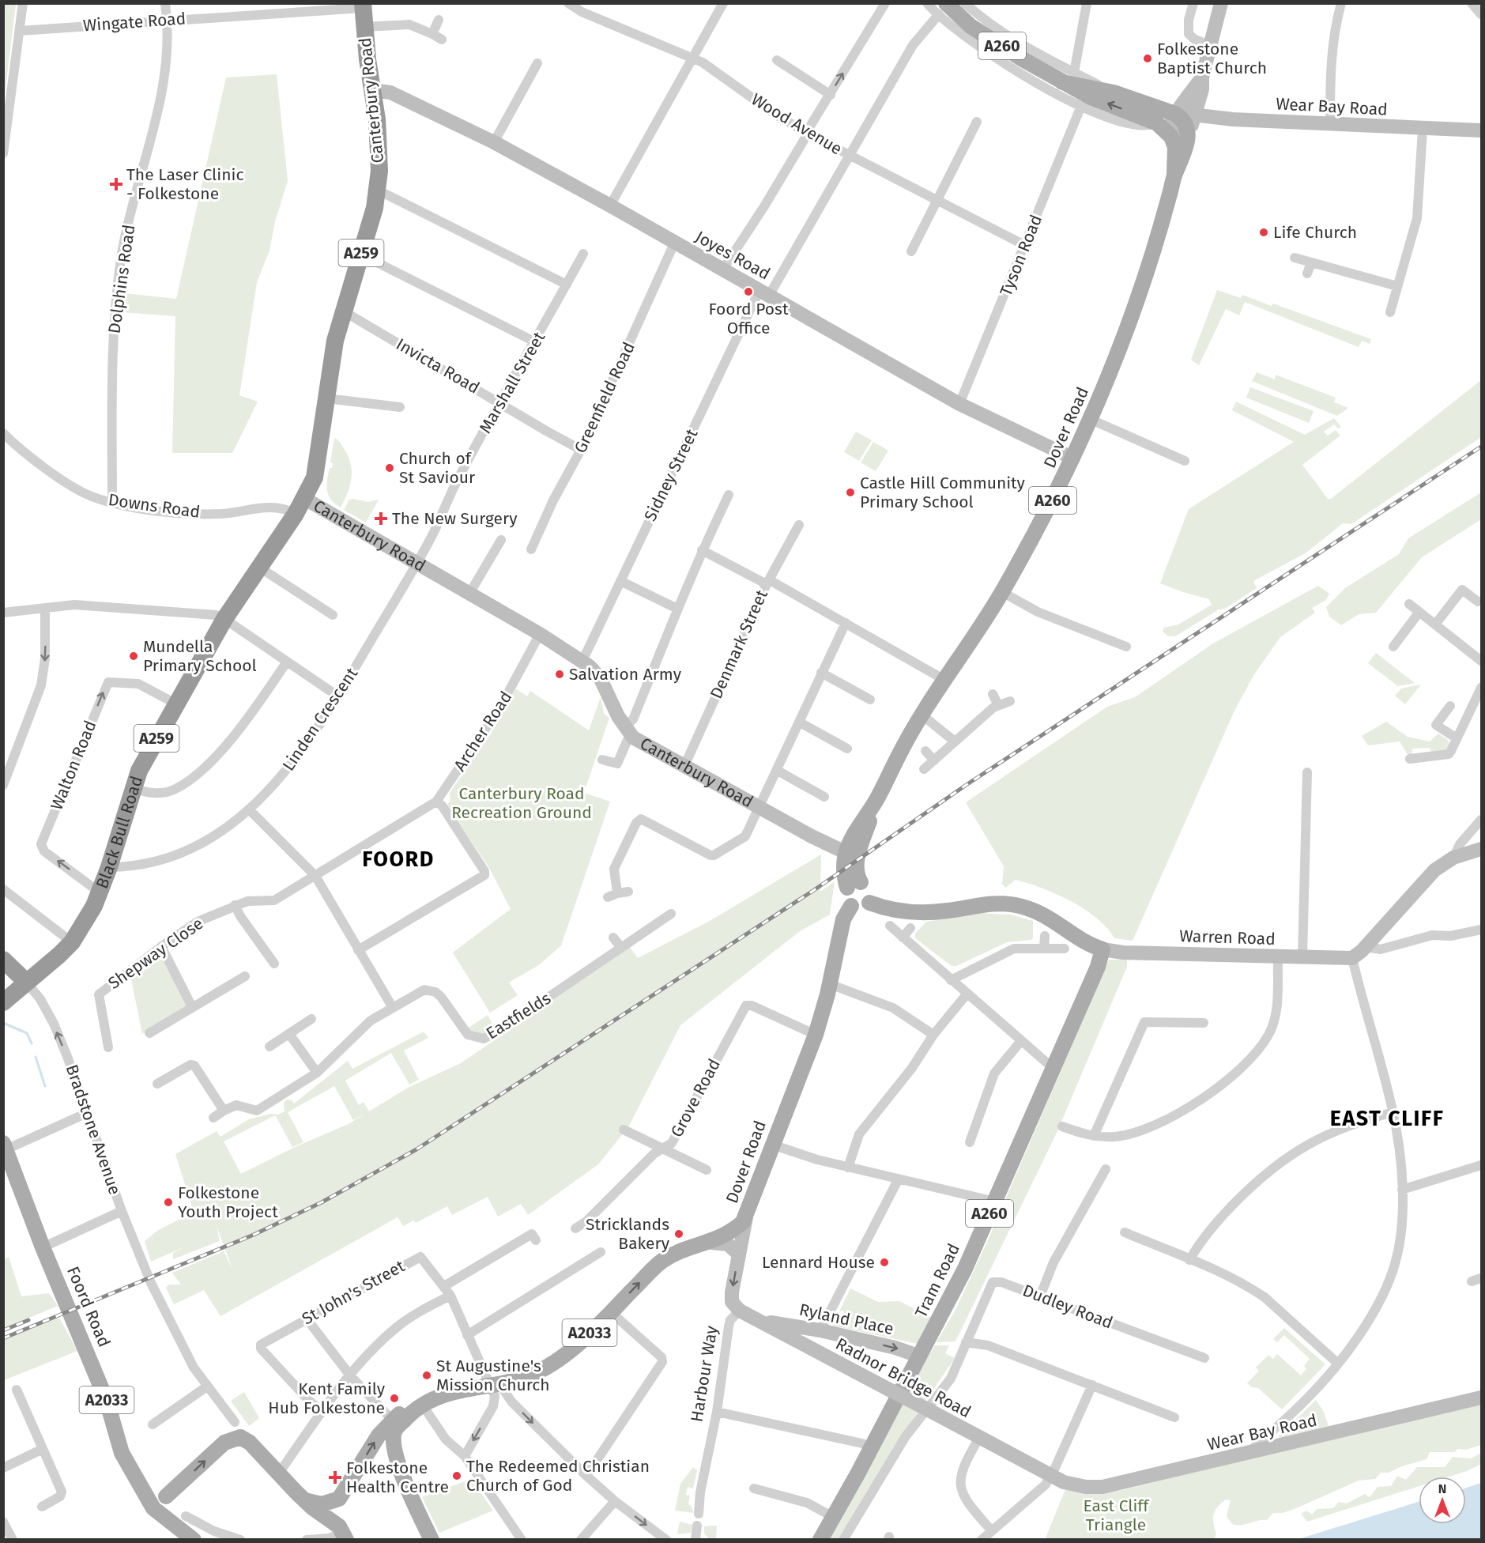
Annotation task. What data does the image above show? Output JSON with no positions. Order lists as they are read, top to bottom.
{
  "streets": {
    "highway": ["Canterbury Road", "A259", "Black Bull Road"],
    "main road": [
      "A260",
      "Dover Road",
      "Tram Road",
      "Foord Road",
      "A2033"
    ],
    "street": [
      "Wingate Road",
      "Wear Bay Road",
      "Wood Avenue",
      "Joyes Road",
      "Tyson Road",
      "Dolphins Road",
      "Invicta Road",
      "Marshall Street",
      "Greenfield Road",
      "Sidney Street",
      "Downs Road",
      "Denmark Street",
      "Linden Crescent",
      "Archer Road",
      "Walton Road",
      "Warren Road",
      "Shepway Close",
      "Eastfields",
      "Grove Road",
      "Bradstone Avenue",
      "St John's Street",
      "Dudley Road",
      "Ryland Place",
      "Harbour Way",
      "Radnor Bridge Road"
    ]
  },
  "crossings": [
    ["Wingate Road", "Canterbury Road"],
    ["Wingate Road", "Dolphins Road"],
    ["A260", "Wear Bay Road"],
    ["A260", "Dover Road"],
    ["A260", "Sidney Street"],
    ["Canterbury Road", "Joyes Road"],
    ["Canterbury Road", "Invicta Road"],
    ["Canterbury Road", "Marshall Street"],
    ["Canterbury Road", "Dover Road"],
    ["Canterbury Road", "Sidney Street"],
    ["Canterbury Road", "Denmark Street"],
    ["Canterbury Road", "Linden Crescent"],
    ["Canterbury Road", "Archer Road"],
    ["Canterbury Road", "Black Bull Road"],
    ["Wear Bay Road", "Radnor Bridge Road"],
    ["Wood Avenue", "Tyson Road"],
    ["Wood Avenue", "Sidney Street"],
    ["Joyes Road", "Tyson Road"],
    ["Joyes Road", "Greenfield Road"],
    ["Joyes Road", "Dover Road"],
    ["Joyes Road", "Sidney Street"],
    ["Dolphins Road", "Downs Road"],
    ["Invicta Road", "Marshall Street"],
    ["Invicta Road", "Greenfield Road"],
    ["Marshall Street", "Linden Crescent"],
    ["Dover Road", "Grove Road"],
    ["Dover Road", "St John's Street"],
    ["Dover Road", "A2033"],
    ["Downs Road", "Black Bull Road"],
    ["Linden Crescent", "Black Bull Road"],
    ["Archer Road", "Shepway Close"],
    ["Walton Road", "Black Bull Road"],
    ["Black Bull Road", "Bradstone Avenue"],
    ["Warren Road", "Tram Road"],
    ["Tram Road", "Ryland Place"],
    ["Ryland Place", "Radnor Bridge Road"],
    ["Harbour Way", "Radnor Bridge Road"]
  ],
  "districts": ["FOORD", "EAST CLIFF"],
  "parks": ["Canterbury Road Recreation Ground", "East Cliff Triangle"],
  "places": {
    "other": [
      "Folkestone Baptist Church",
      "Life Church",
      "Foord Post Office",
      "Church of St Saviour",
      "Castle Hill Community Primary School",
      "Mundella Primary School",
      "Salvation Army",
      "Folkestone Youth Project",
      "Stricklands Bakery",
      "Lennard House",
      "St Augustine's Mission Church",
      "Kent Family Hub Folkestone",
      "The Redeemed Christian Church of God"
    ],
    "health": ["The Laser Clinic - Folkestone", "The New Surgery", "Folkestone Health Centre"]
  },
  "north": "top"
}
